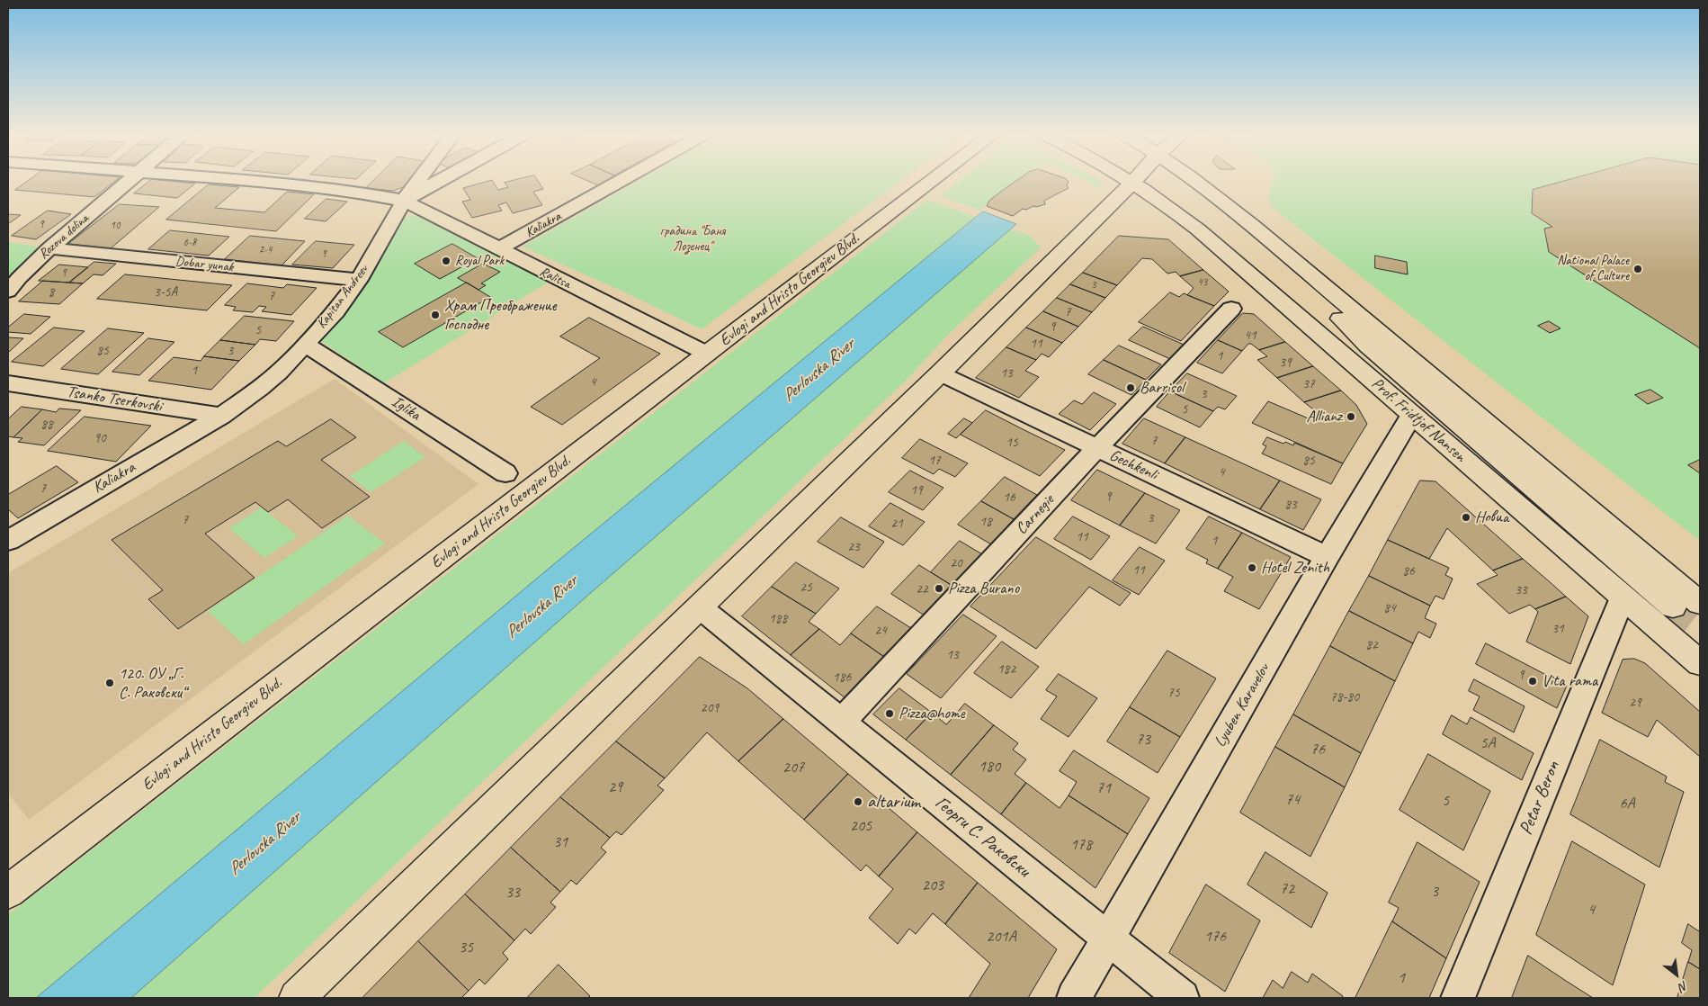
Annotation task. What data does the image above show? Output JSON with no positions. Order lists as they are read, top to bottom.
{
  "streets": {
    "main road": ["Evlogi and Hristo Georgiev Blvd.", "Prof. Fridtjof Nansen"],
    "street": [
      "Kaliakra",
      "Rozova dolina",
      "Dobar yunak",
      "Ralitsa",
      "Kapitan Andreev",
      "Tsanko Tserkovski",
      "Iglika",
      "Gechkenli",
      "Carnegie",
      "Lyuben Karavelov",
      "Petar Beron",
      "Георги С. Раковски"
    ]
  },
  "crossings": [
    ["Kaliakra", "Ralitsa"],
    ["Kaliakra", "Kapitan Andreev"],
    ["Kaliakra", "Tsanko Tserkovski"],
    ["Rozova dolina", "Dobar yunak"],
    ["Dobar yunak", "Kapitan Andreev"],
    ["Ralitsa", "Evlogi and Hristo Georgiev Blvd."],
    ["Ralitsa", "Kapitan Andreev"],
    ["Kapitan Andreev", "Tsanko Tserkovski"],
    ["Kapitan Andreev", "Iglika"],
    ["Prof. Fridtjof Nansen", "Lyuben Karavelov"],
    ["Prof. Fridtjof Nansen", "Petar Beron"],
    ["Gechkenli", "Carnegie"],
    ["Gechkenli", "Lyuben Karavelov"],
    ["Carnegie", "Георги С. Раковски"],
    ["Lyuben Karavelov", "Георги С. Раковски"]
  ],
  "water": ["Perlovska River"],
  "parks": ["градина \"Баня Лозенец\""],
  "places": [
    "Royal Park",
    "National Palace of Culture",
    "Храм Преображение Господне",
    "Barrisol",
    "Allianz",
    "Новиа",
    "Hotel Zenith",
    "Pizza Burano",
    "Vita rama",
    "120. ОУ „Г. С. Раковски“",
    "Pizza@home",
    "altarium"
  ],
  "house_numbers": [
    "9",
    "10",
    "6-8",
    "2-4",
    "9",
    "9",
    "43",
    "3",
    "8",
    "3-5А",
    "7",
    "7",
    "9",
    "5",
    "41",
    "11",
    "85",
    "3",
    "1",
    "39",
    "1",
    "13",
    "4",
    "37",
    "3",
    "5",
    "88",
    "90",
    "7",
    "15",
    "17",
    "85",
    "4",
    "7",
    "19",
    "9",
    "16",
    "83",
    "3",
    "7",
    "18",
    "21",
    "11",
    "1",
    "23",
    "20",
    "11",
    "86",
    "25",
    "22",
    "33",
    "84",
    "188",
    "31",
    "24",
    "82",
    "13",
    "182",
    "9",
    "186",
    "75",
    "78-80",
    "29",
    "209",
    "73",
    "5А",
    "76",
    "180",
    "207",
    "29",
    "71",
    "74",
    "5",
    "6А",
    "205",
    "31",
    "178",
    "203",
    "72",
    "3",
    "33",
    "4",
    "201А",
    "176",
    "35",
    "1"
  ],
  "north": "bottom right"
}
